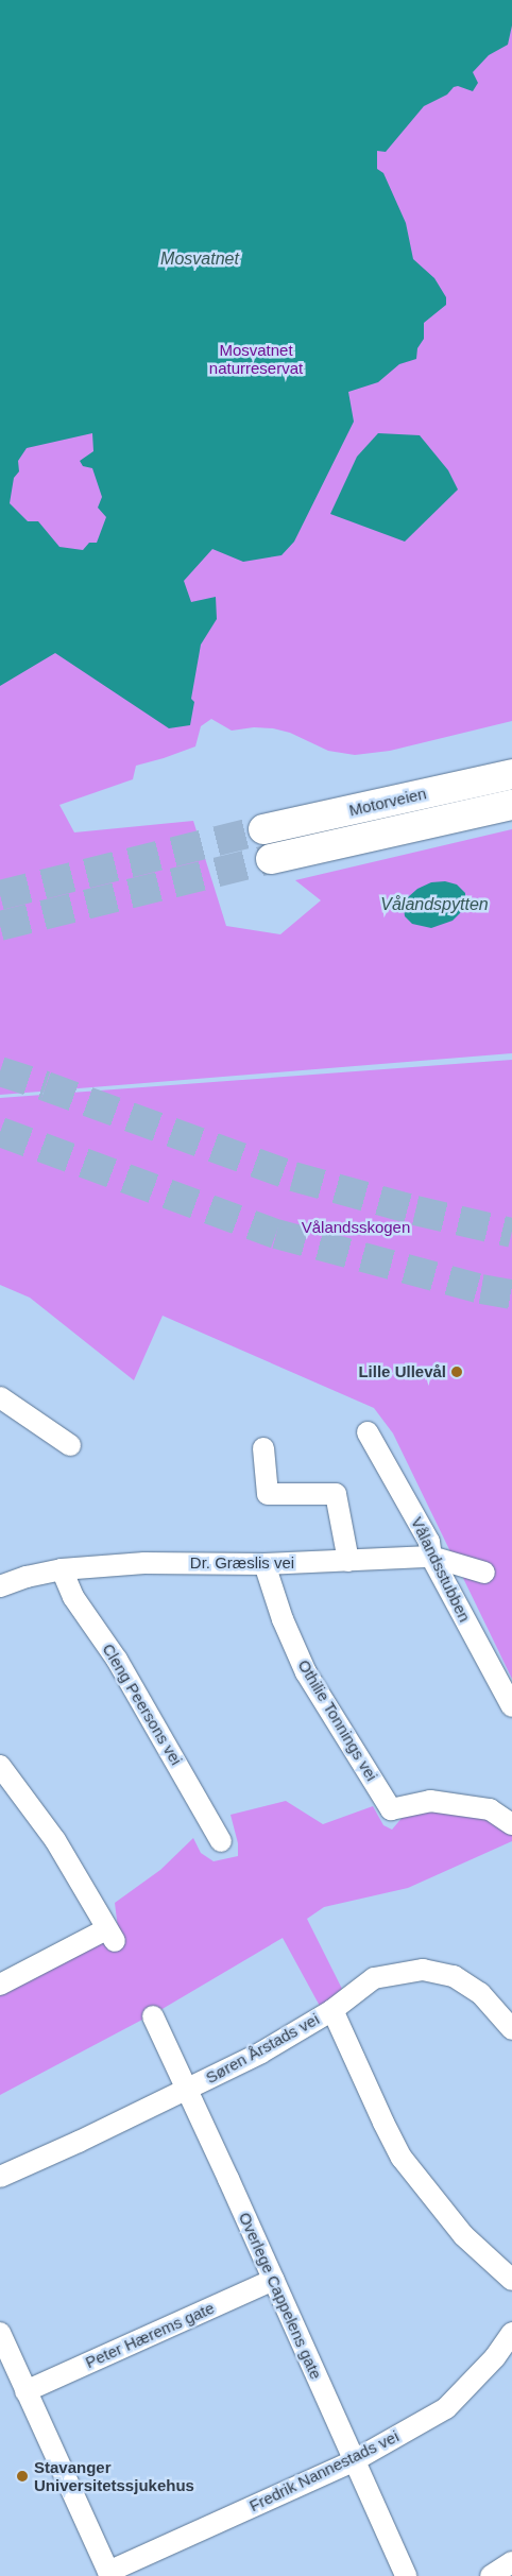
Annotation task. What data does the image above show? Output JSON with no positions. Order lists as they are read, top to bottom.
{
  "streets": {
    "highway": ["Motorveien"],
    "street": [
      "Dr. Græslis vei",
      "Vålandsstubben",
      "Cleng Peersons vei",
      "Othilie Tonnings vei",
      "Søren Årstads vei",
      "Overlege Cappelens gate",
      "Peter Hærems gate",
      "Fredrik Nannestads vei"
    ]
  },
  "crossings": [
    ["Dr. Græslis vei", "Vålandsstubben"],
    ["Dr. Græslis vei", "Cleng Peersons vei"],
    ["Dr. Græslis vei", "Othilie Tonnings vei"],
    ["Søren Årstads vei", "Overlege Cappelens gate"],
    ["Overlege Cappelens gate", "Peter Hærems gate"],
    ["Overlege Cappelens gate", "Fredrik Nannestads vei"]
  ],
  "water": ["Mosvatnet", "Vålandspytten"],
  "parks": ["Mosvatnet naturreservat", "Vålandsskogen"],
  "places": ["Lille Ullevål", "Stavanger Universitetssjukehus"]
}
